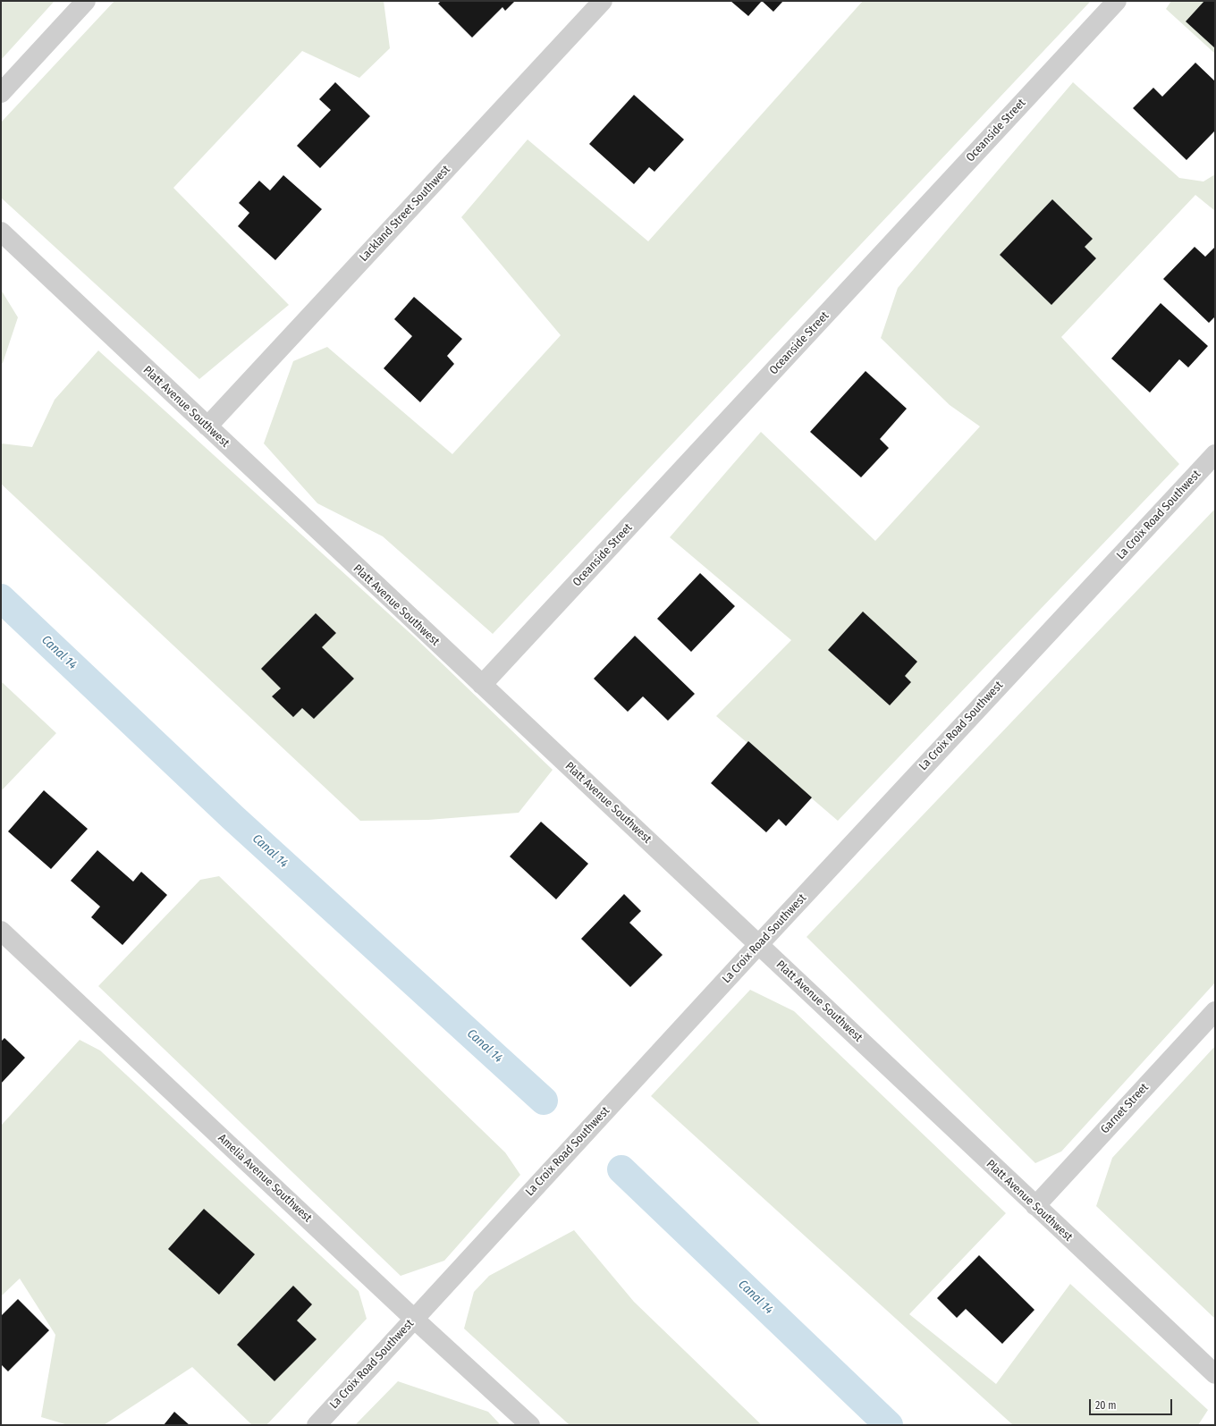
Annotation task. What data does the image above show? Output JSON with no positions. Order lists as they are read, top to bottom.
{
  "streets": {
    "street": [
      "Oceanside Street",
      "Lackland Street Southwest",
      "Platt Avenue Southwest",
      "La Croix Road Southwest",
      "Garnet Street",
      "Amelia Avenue Southwest"
    ]
  },
  "crossings": [
    ["Oceanside Street", "Platt Avenue Southwest"],
    ["Lackland Street Southwest", "Platt Avenue Southwest"],
    ["Platt Avenue Southwest", "La Croix Road Southwest"],
    ["Platt Avenue Southwest", "Garnet Street"],
    ["La Croix Road Southwest", "Amelia Avenue Southwest"]
  ],
  "water": ["Canal 14"],
  "scale_bar": "20 m"
}
